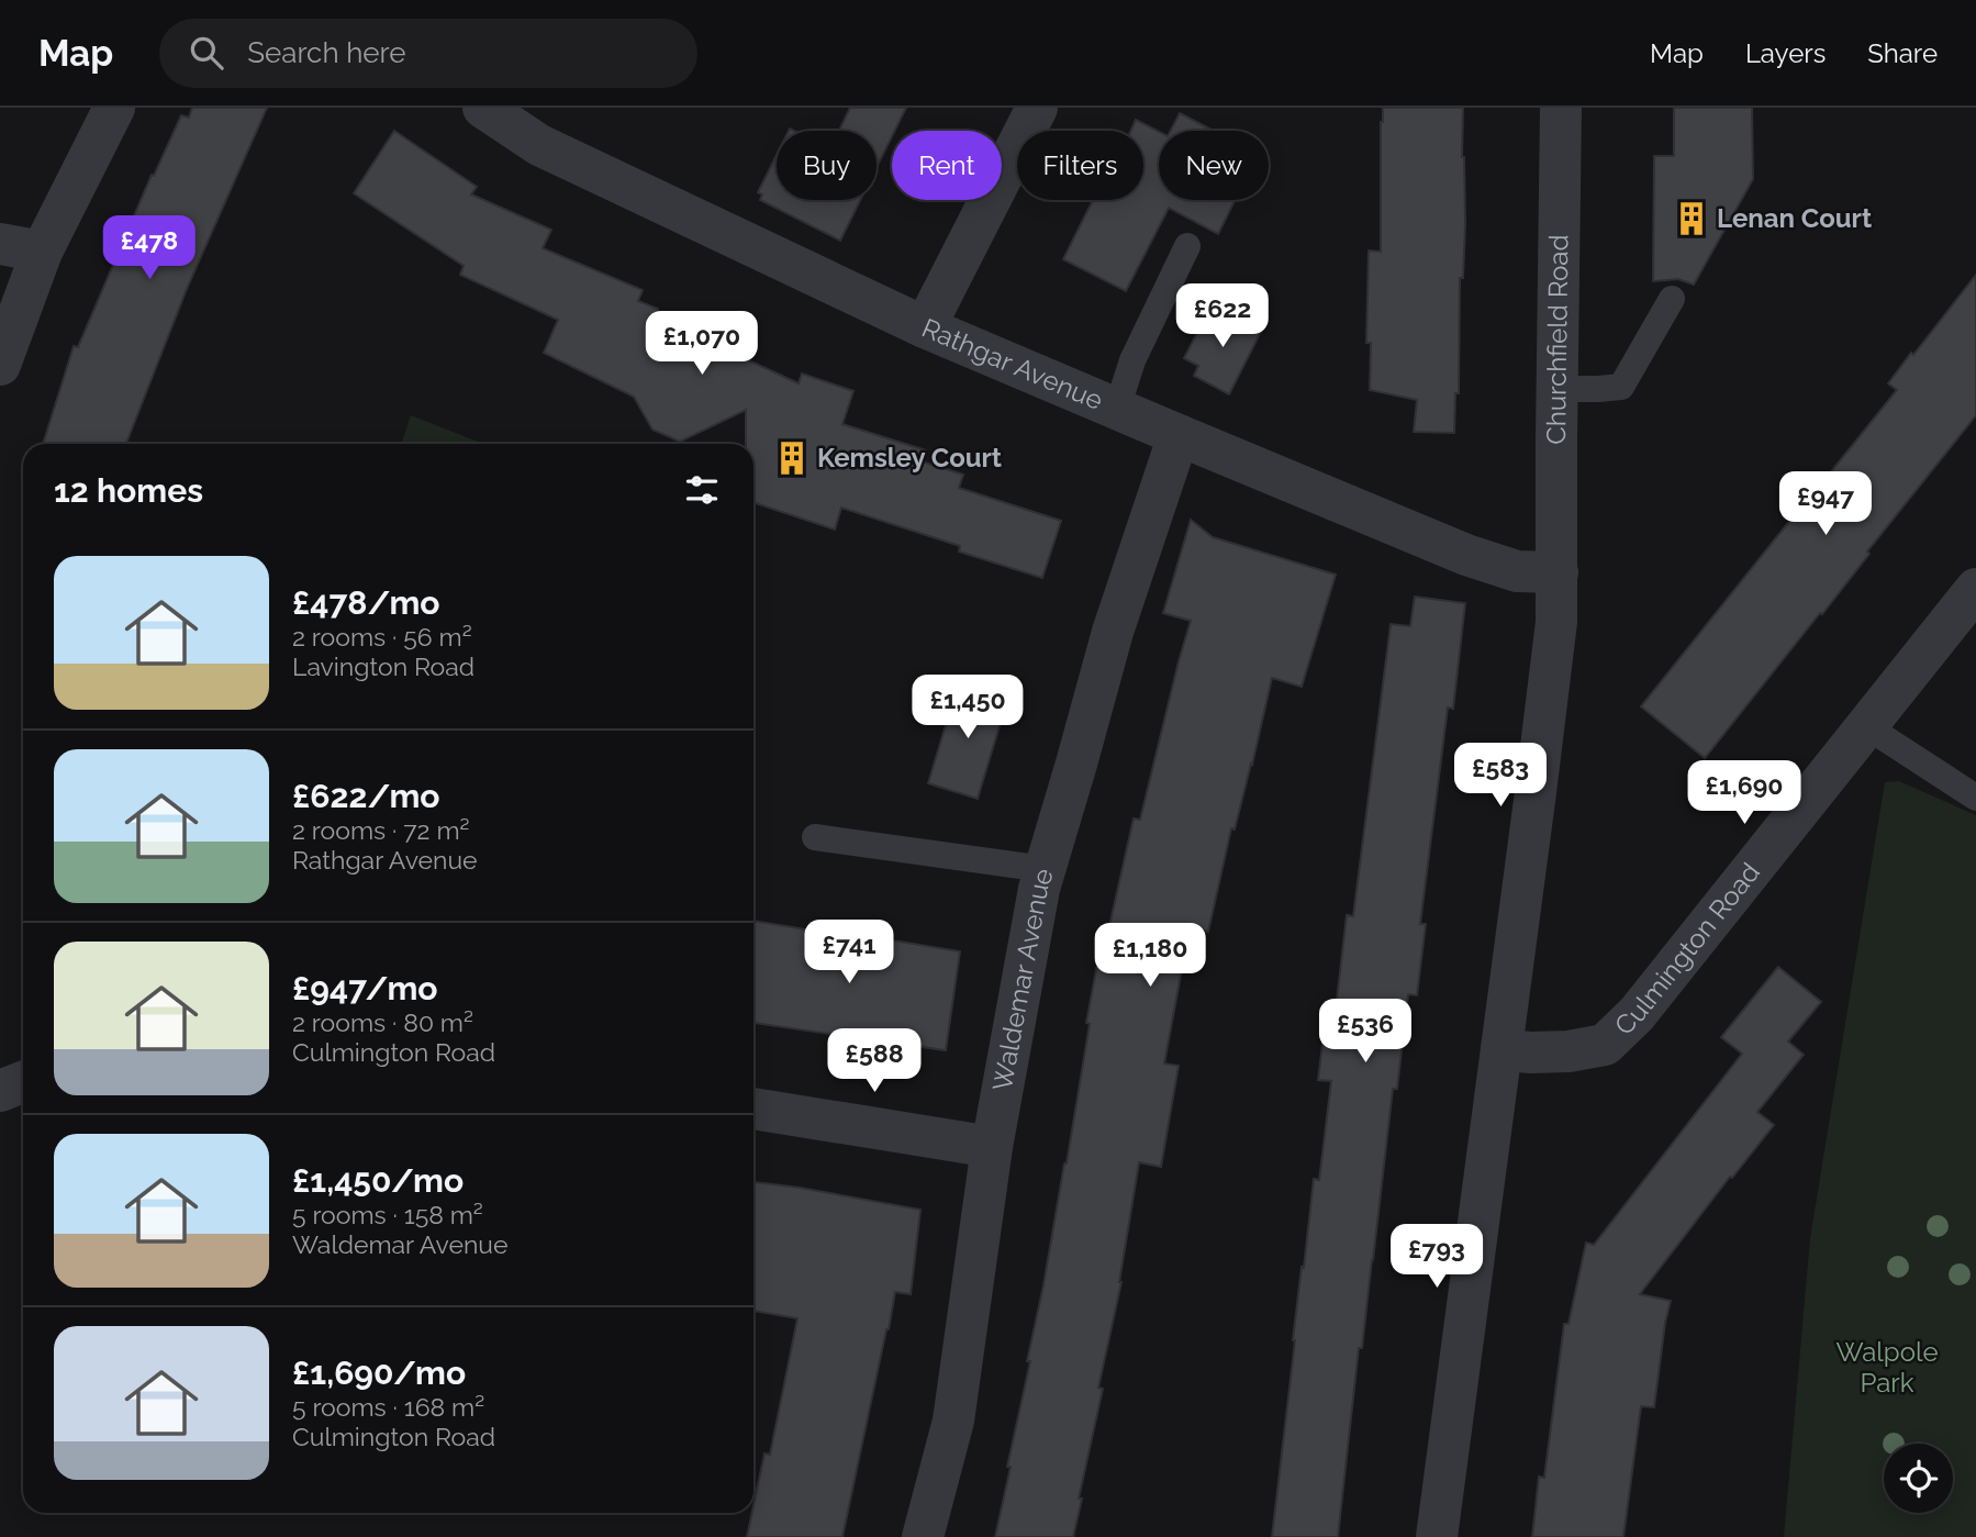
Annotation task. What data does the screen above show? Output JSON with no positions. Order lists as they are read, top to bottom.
{
  "streets": {
    "street": [
      "Churchfield Road",
      "Rathgar Avenue",
      "Culmington Road",
      "Waldemar Avenue"
    ]
  },
  "crossings": [
    ["Churchfield Road", "Rathgar Avenue"],
    ["Rathgar Avenue", "Waldemar Avenue"]
  ],
  "parks": ["Walpole Park"],
  "places": {
    "building": ["Lenan Court", "Kemsley Court"]
  },
  "page": {
    "header": "Map",
    "search": "Search here",
    "nav": ["Map", "Layers", "Share"],
    "chip": [
      "Buy",
      "Rent",
      "Filters",
      "New"
    ],
    "price": [
      "£478",
      "£622",
      "£1,070",
      "£947",
      "£1,450",
      "£583",
      "£1,690",
      "£741",
      "£1,180",
      "£536",
      "£588",
      "£793"
    ],
    "heading": "12 homes",
    "list": [
      {
        "name": "£478/mo",
        "note": "2 rooms · 56 m² · Lavington Road"
      },
      {
        "name": "£622/mo",
        "note": "2 rooms · 72 m² · Rathgar Avenue"
      },
      {
        "name": "£947/mo",
        "note": "2 rooms · 80 m² · Culmington Road"
      },
      {
        "name": "£1,450/mo",
        "note": "5 rooms · 158 m² · Waldemar Avenue"
      },
      {
        "name": "£1,690/mo",
        "note": "5 rooms · 168 m² · Culmington Road"
      }
    ]
  }
}
